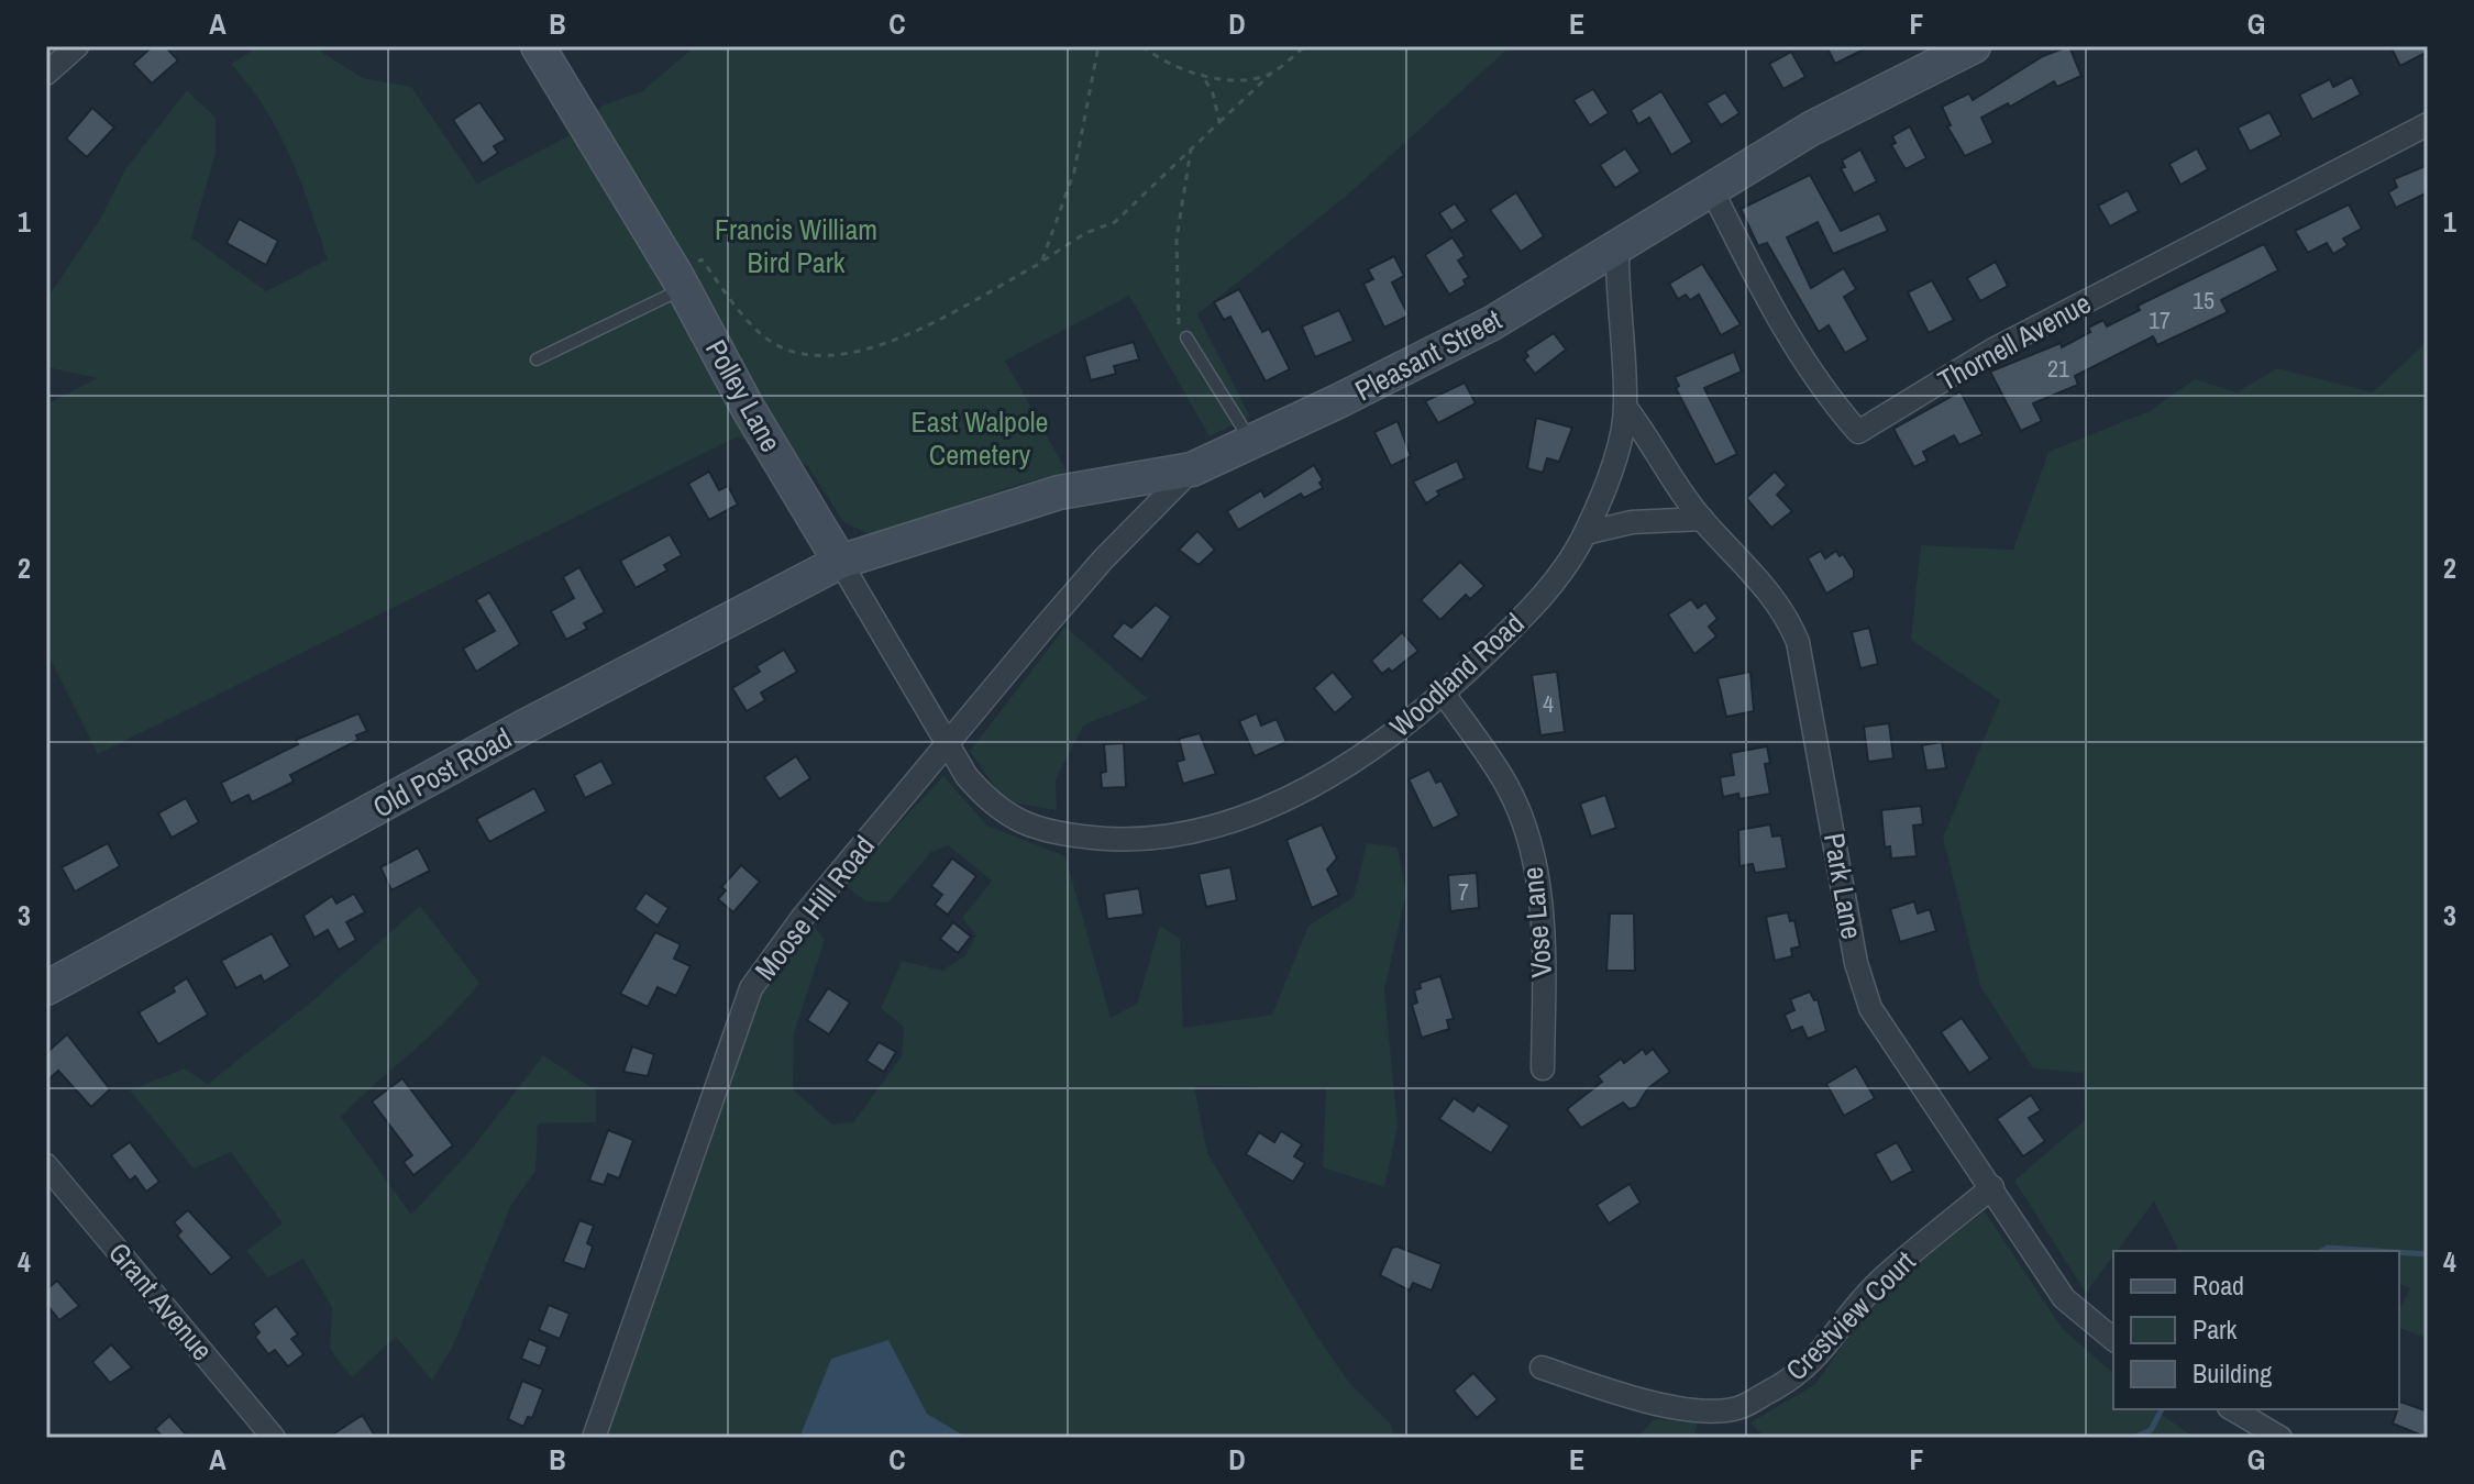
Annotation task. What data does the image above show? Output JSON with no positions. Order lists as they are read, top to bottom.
{
  "streets": {
    "street": [
      "Thornell Avenue",
      "Pleasant Street",
      "Polley Lane",
      "Woodland Road",
      "Old Post Road",
      "Park Lane",
      "Moose Hill Road",
      "Vose Lane",
      "Grant Avenue",
      "Crestview Court"
    ]
  },
  "crossings": [
    ["Thornell Avenue", "Pleasant Street"],
    ["Pleasant Street", "Polley Lane"],
    ["Pleasant Street", "Woodland Road"],
    ["Pleasant Street", "Old Post Road"],
    ["Pleasant Street", "Moose Hill Road"],
    ["Polley Lane", "Woodland Road"],
    ["Polley Lane", "Old Post Road"],
    ["Polley Lane", "Moose Hill Road"],
    ["Woodland Road", "Park Lane"],
    ["Woodland Road", "Moose Hill Road"],
    ["Woodland Road", "Vose Lane"],
    ["Park Lane", "Crestview Court"]
  ],
  "parks": ["Francis William Bird Park", "East Walpole Cemetery"],
  "house_numbers": [
    "15",
    "17",
    "21",
    "4",
    "7"
  ],
  "legend": ["Road", "Park", "Building"],
  "grid": {
    "columns": [
      "A",
      "B",
      "C",
      "D",
      "E",
      "F",
      "G"
    ],
    "rows": [
      "1",
      "2",
      "3",
      "4"
    ]
  }
}
